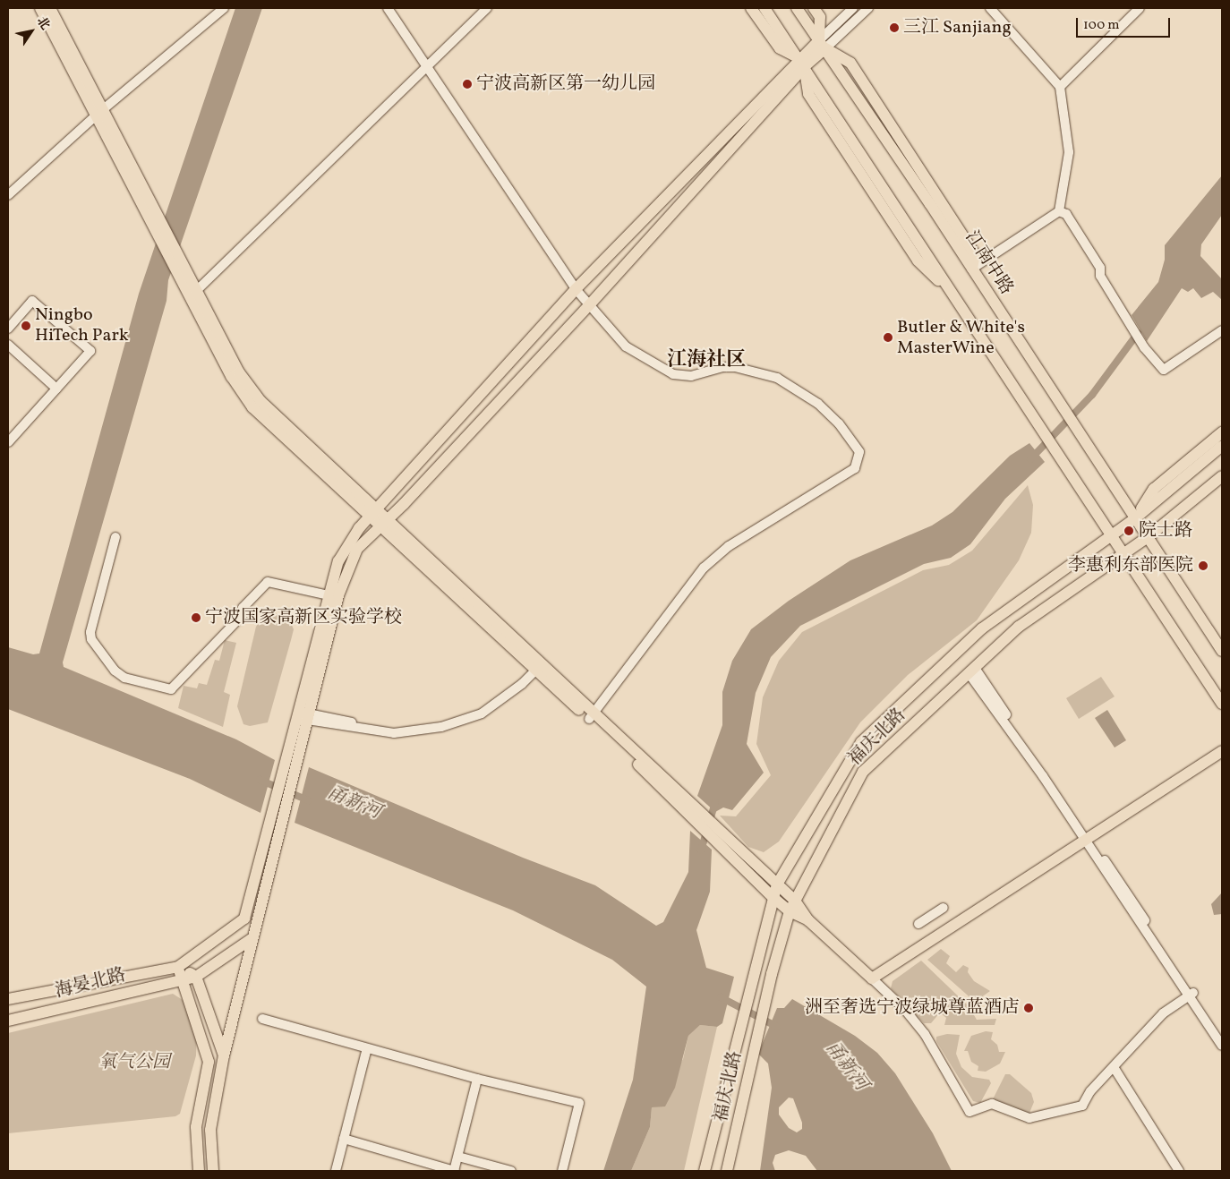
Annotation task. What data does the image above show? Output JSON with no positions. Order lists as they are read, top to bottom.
{
  "streets": {
    "main road": ["江南中路", "福庆北路", "海晏北路"]
  },
  "crossings": [
    ["江南中路", "福庆北路"]
  ],
  "districts": ["江海社区"],
  "water": ["甬新河"],
  "parks": ["氧气公园"],
  "places": [
    "三江 Sanjiang",
    "宁波高新区第一幼儿园",
    "Ningbo HiTech Park",
    "Butler & White's MasterWine",
    "院士路",
    "李惠利东部医院",
    "宁波国家高新区实验学校",
    "洲至奢选宁波绿城尊蓝酒店"
  ],
  "scale_bar": "100 m",
  "north": "top right"
}
